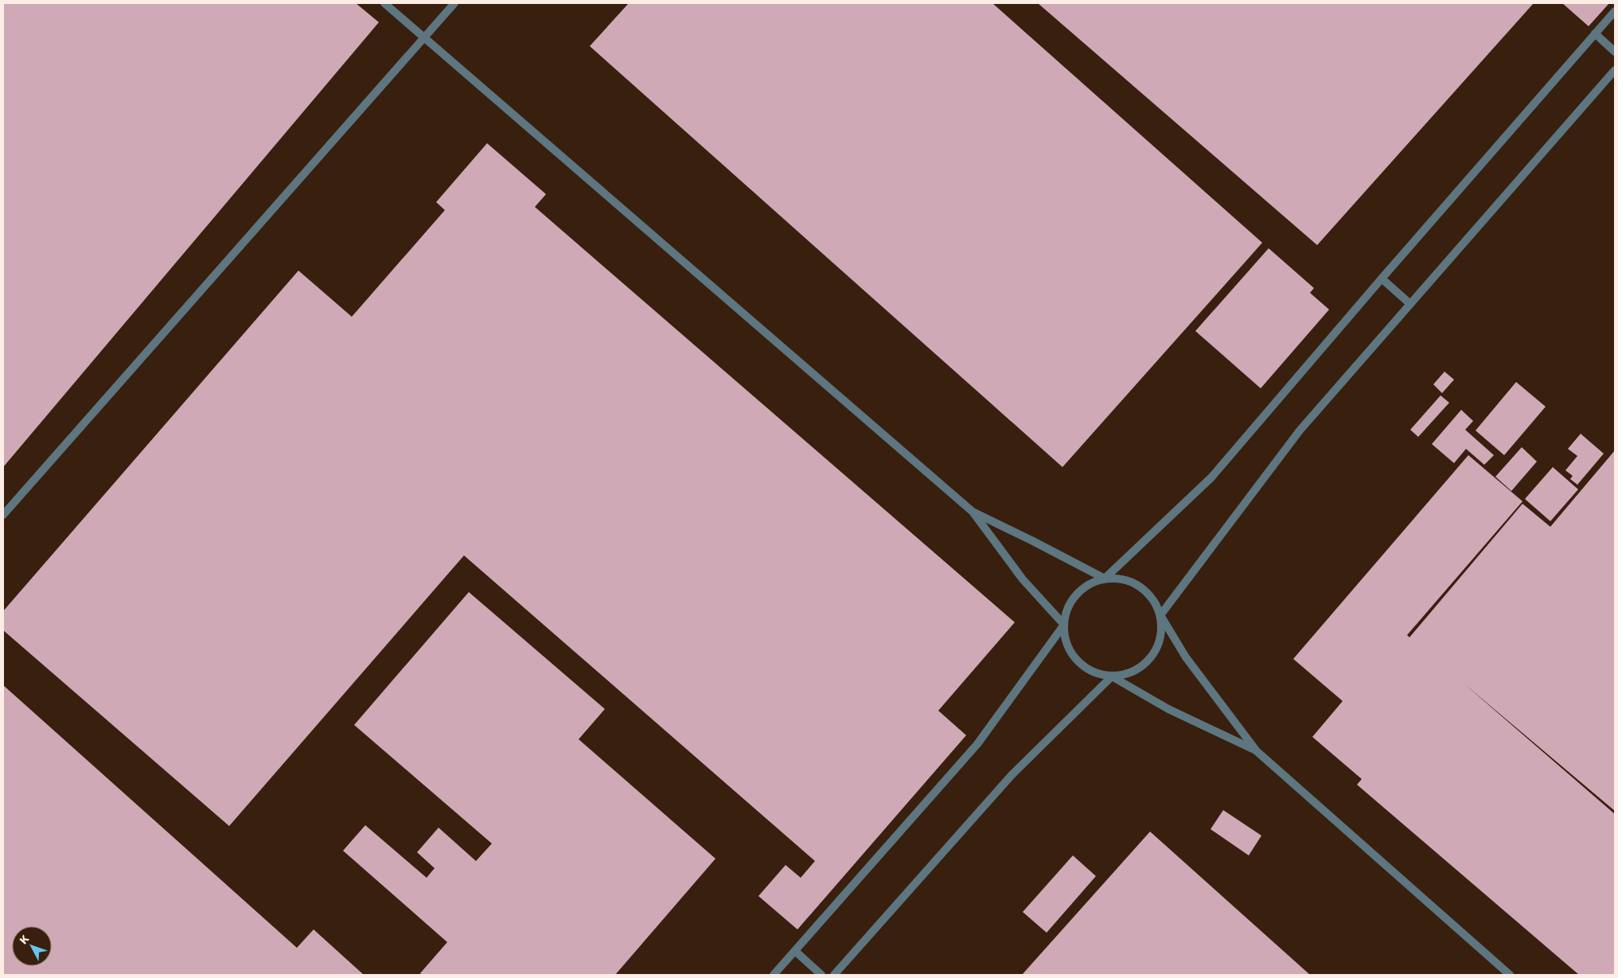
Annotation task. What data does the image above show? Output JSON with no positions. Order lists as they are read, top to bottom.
{
  "north": "top left"
}
